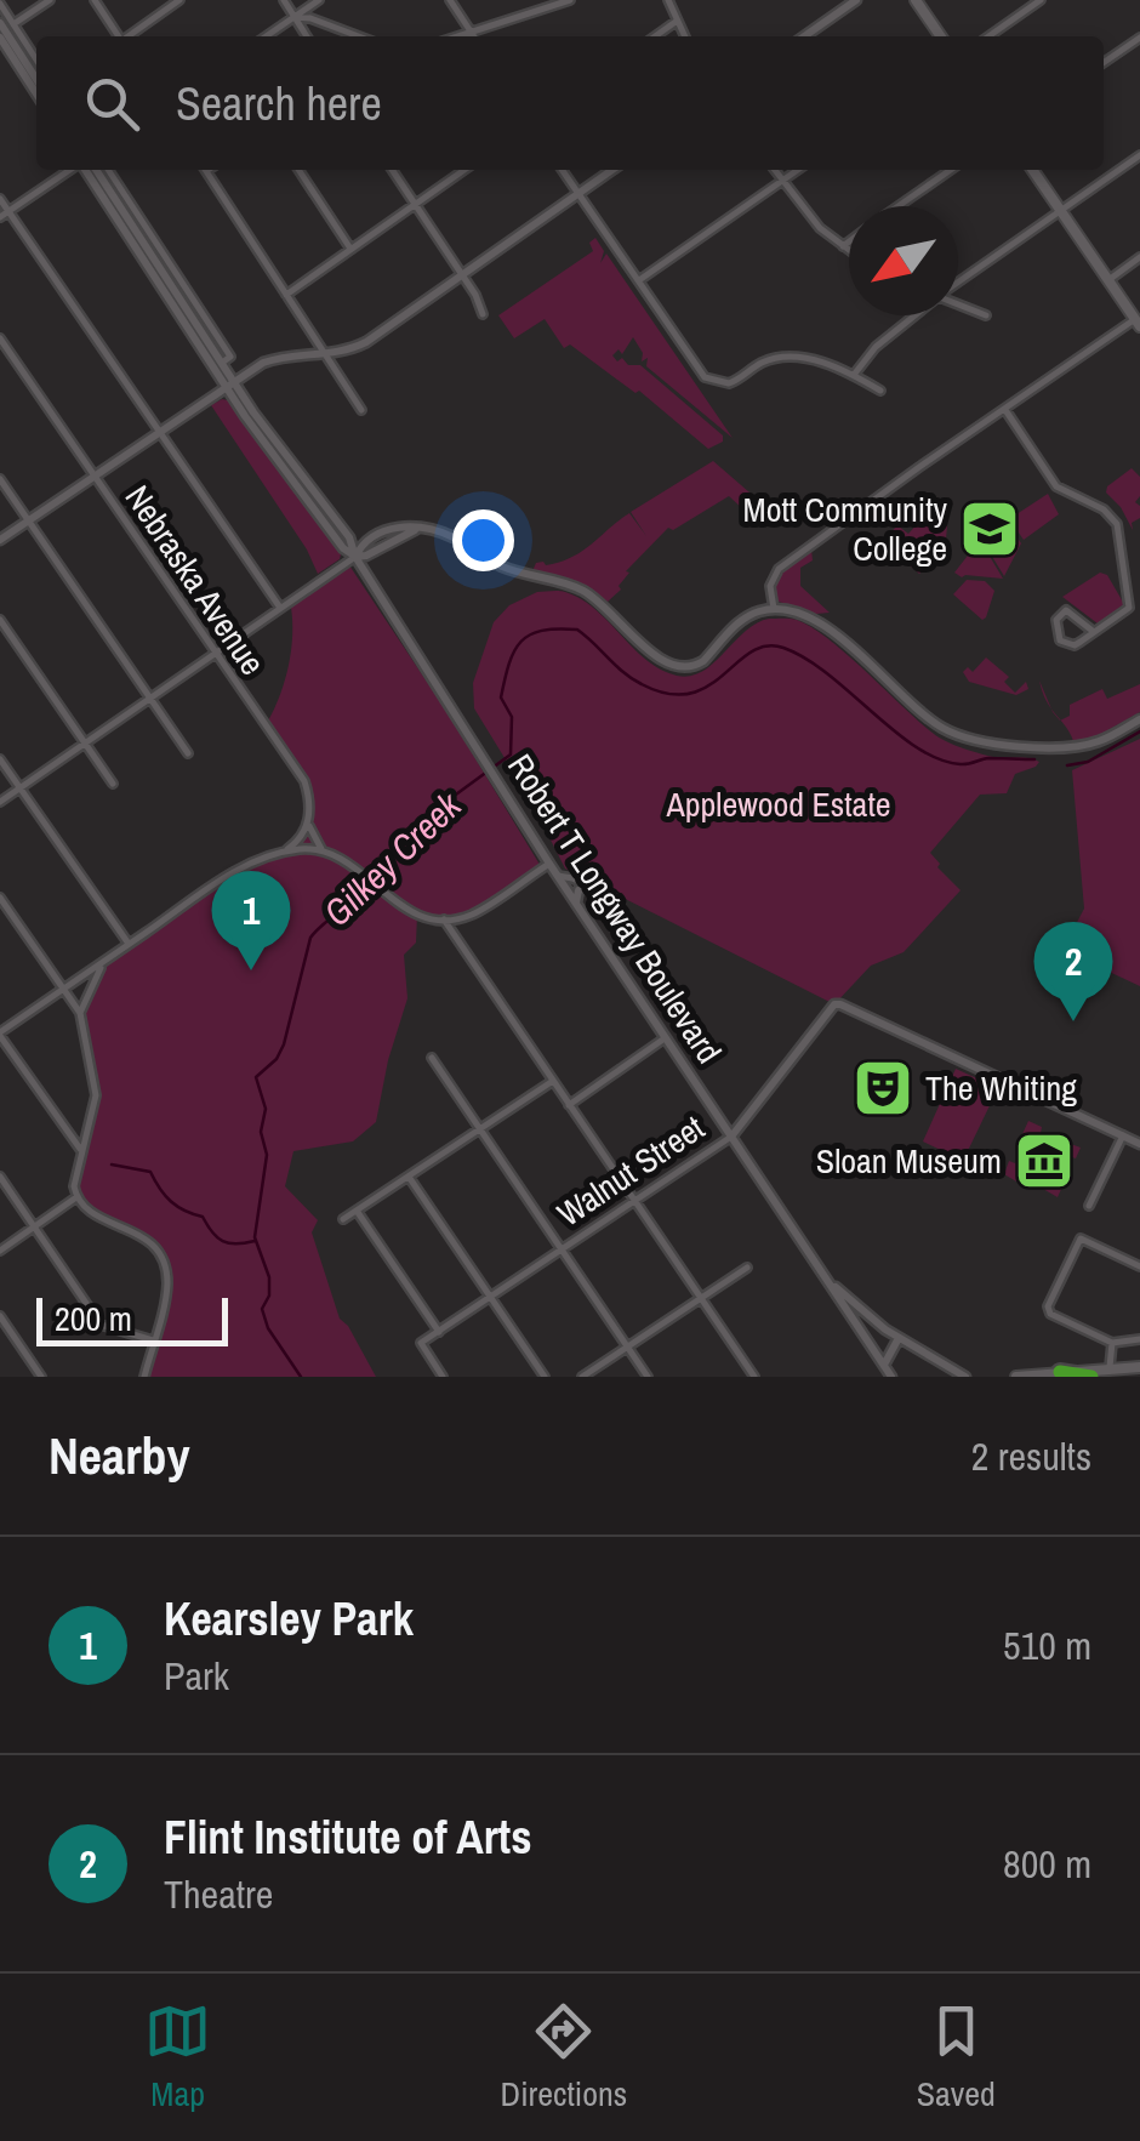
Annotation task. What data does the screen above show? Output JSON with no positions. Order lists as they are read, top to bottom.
{
  "streets": {
    "street": ["Nebraska Avenue", "Robert T Longway Boulevard", "Walnut Street"]
  },
  "crossings": [
    ["Robert T Longway Boulevard", "Walnut Street"]
  ],
  "water": ["Gilkey Creek"],
  "parks": ["Applewood Estate"],
  "places": {
    "school or university": ["Mott Community College"],
    "theatre": ["The Whiting"],
    "museum": ["Sloan Museum"]
  },
  "scale_bar": "200 m",
  "north": "bottom left",
  "page": {
    "search": "Search here",
    "pins": ["1", "2"],
    "scale": "200 m",
    "heading": ["Nearby", "2 results"],
    "list": [
      {
        "mark": "1",
        "name": "Kearsley Park",
        "note": "Park",
        "value": "510 m"
      },
      {
        "mark": "2",
        "name": "Flint Institute of Arts",
        "note": "Theatre",
        "value": "800 m"
      }
    ],
    "nav": ["Map", "Directions", "Saved"]
  }
}
